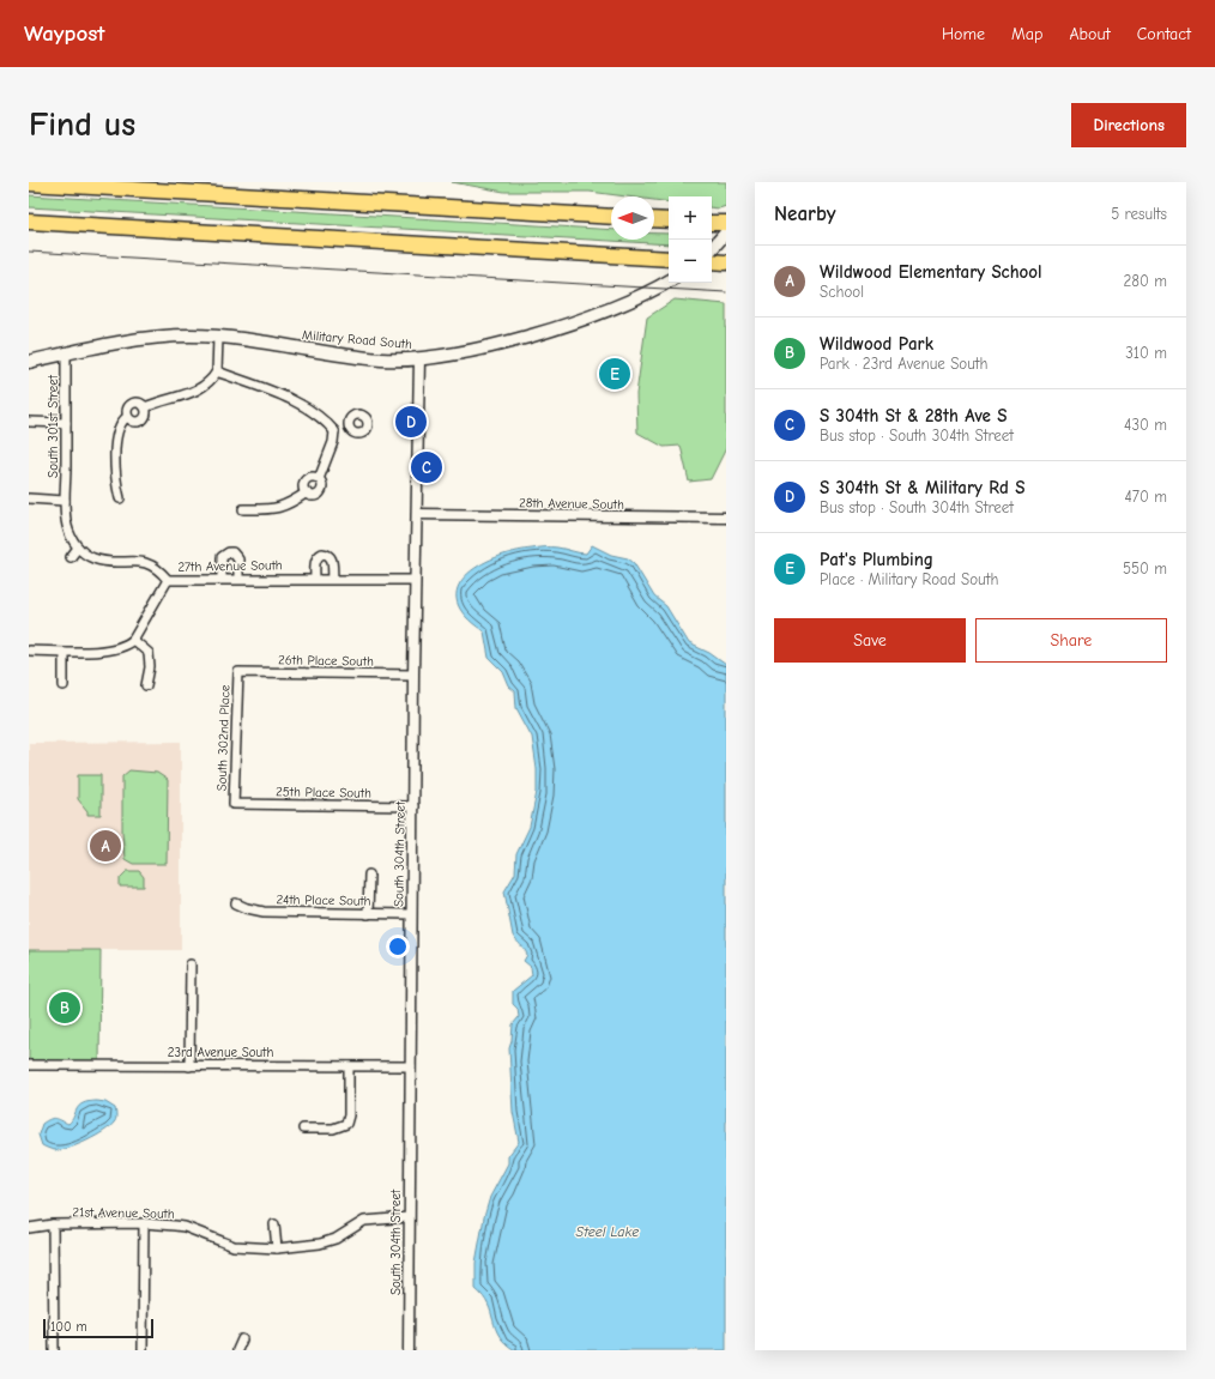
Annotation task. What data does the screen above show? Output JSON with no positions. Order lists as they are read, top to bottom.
{
  "streets": {
    "main road": ["Military Road South"],
    "street": [
      "South 301st Street",
      "28th Avenue South",
      "27th Avenue South",
      "26th Place South",
      "South 302nd Place",
      "25th Place South",
      "South 304th Street",
      "24th Place South",
      "23rd Avenue South",
      "21st Avenue South"
    ]
  },
  "crossings": [
    ["Military Road South", "South 301st Street"],
    ["Military Road South", "South 304th Street"],
    ["28th Avenue South", "South 304th Street"],
    ["27th Avenue South", "South 304th Street"],
    ["26th Place South", "South 302nd Place"],
    ["26th Place South", "South 304th Street"],
    ["South 302nd Place", "25th Place South"],
    ["25th Place South", "South 304th Street"],
    ["South 304th Street", "24th Place South"],
    ["South 304th Street", "23rd Avenue South"],
    ["South 304th Street", "21st Avenue South"]
  ],
  "water": ["Steel Lake"],
  "scale_bar": "100 m",
  "north": "left",
  "page": {
    "header": "Waypost",
    "nav": [
      "Home",
      "Map",
      "About",
      "Contact"
    ],
    "buttons": [
      "Directions",
      ["Save", "Share"]
    ],
    "title": "Find us",
    "heading": ["Nearby", "5 results"],
    "map_buttons": ["+", "−"],
    "list": [
      {
        "mark": "A",
        "name": "Wildwood Elementary School",
        "note": "School",
        "value": "280 m"
      },
      {
        "mark": "B",
        "name": "Wildwood Park",
        "note": "Park · 23rd Avenue South",
        "value": "310 m"
      },
      {
        "mark": "C",
        "name": "S 304th St & 28th Ave S",
        "note": "Bus stop · South 304th Street",
        "value": "430 m"
      },
      {
        "mark": "D",
        "name": "S 304th St & Military Rd S",
        "note": "Bus stop · South 304th Street",
        "value": "470 m"
      },
      {
        "mark": "E",
        "name": "Pat's Plumbing",
        "note": "Place · Military Road South",
        "value": "550 m"
      }
    ],
    "pins": [
      "E",
      "D",
      "C",
      "A",
      "B"
    ],
    "scale": "100 m"
  }
}
